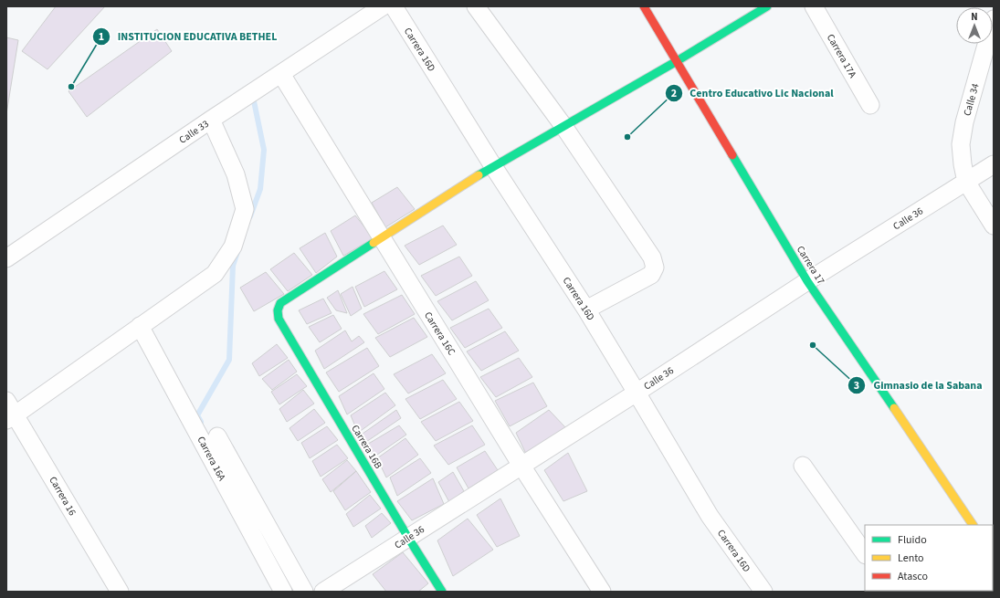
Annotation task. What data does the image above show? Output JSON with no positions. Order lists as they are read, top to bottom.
{
  "streets": {
    "street": [
      "Carrera 16D",
      "Carrera 17A",
      "Calle 34",
      "Calle 33",
      "Calle 36",
      "Carrera 17",
      "Carrera 16C",
      "Carrera 16B",
      "Carrera 16A",
      "Carrera 16"
    ]
  },
  "crossings": [
    ["Carrera 16D", "Calle 36"],
    ["Calle 34", "Calle 36"],
    ["Calle 33", "Carrera 16C"],
    ["Calle 36", "Carrera 17"],
    ["Calle 36", "Carrera 16C"],
    ["Calle 36", "Carrera 16B"],
    ["Carrera 16C", "Carrera 16B"]
  ],
  "places": ["INSTITUCION EDUCATIVA BETHEL", "Centro Educativo Lic Nacional", "Gimnasio de la Sabana"],
  "legend": ["Fluido", "Lento", "Atasco"],
  "north": "top"
}
